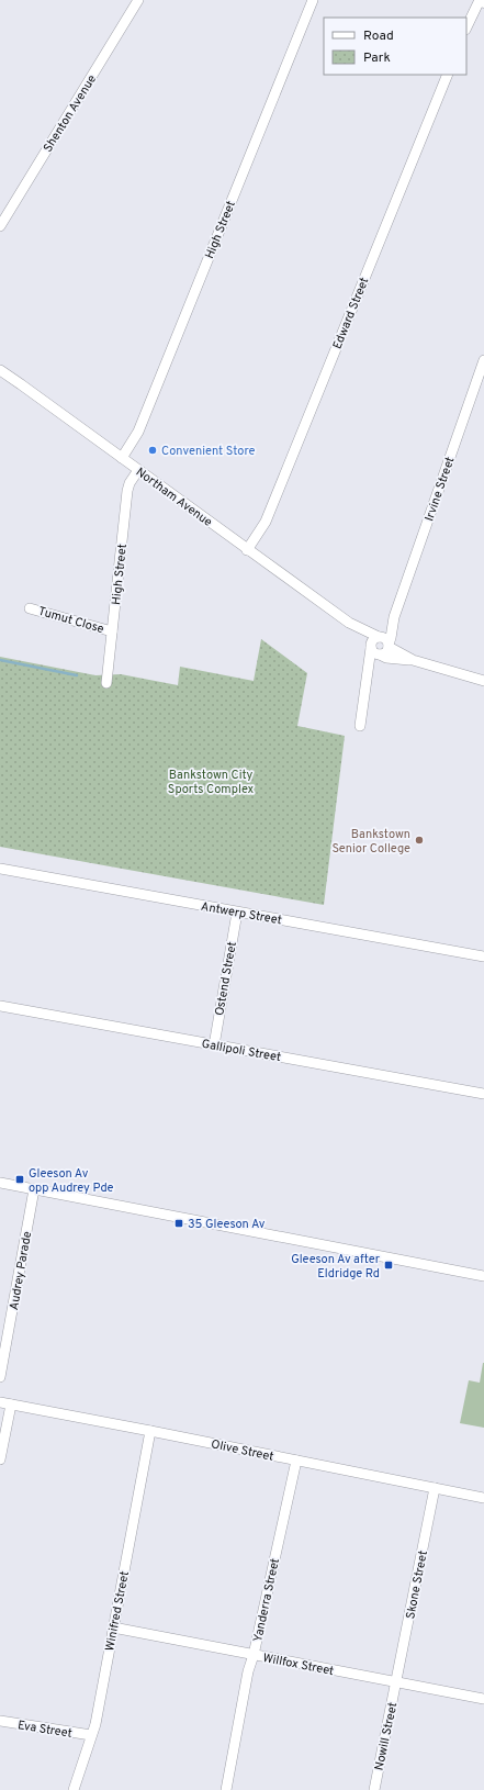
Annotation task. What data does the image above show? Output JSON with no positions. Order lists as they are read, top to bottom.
{
  "streets": {
    "street": [
      "Shenton Avenue",
      "High Street",
      "Edward Street",
      "Irvine Street",
      "Northam Avenue",
      "Tumut Close",
      "Antwerp Street",
      "Ostend Street",
      "Gallipoli Street",
      "Audrey Parade",
      "Olive Street",
      "Skone Street",
      "Yanderra Street",
      "Winifred Street",
      "Willfox Street",
      "Eva Street",
      "Nowill Street"
    ]
  },
  "crossings": [
    ["High Street", "Northam Avenue"],
    ["High Street", "Tumut Close"],
    ["Edward Street", "Northam Avenue"],
    ["Irvine Street", "Northam Avenue"],
    ["Antwerp Street", "Ostend Street"],
    ["Ostend Street", "Gallipoli Street"],
    ["Olive Street", "Skone Street"],
    ["Olive Street", "Yanderra Street"],
    ["Olive Street", "Winifred Street"],
    ["Skone Street", "Willfox Street"],
    ["Skone Street", "Nowill Street"],
    ["Yanderra Street", "Willfox Street"],
    ["Winifred Street", "Willfox Street"],
    ["Winifred Street", "Eva Street"],
    ["Willfox Street", "Nowill Street"]
  ],
  "parks": ["Bankstown City Sports Complex"],
  "places": {
    "other": ["Convenient Store", "Bankstown Senior College"],
    "transit": ["Gleeson Av opp Audrey Pde", "35 Gleeson Av", "Gleeson Av after Eldridge Rd"]
  },
  "legend": ["Road", "Park"]
}
